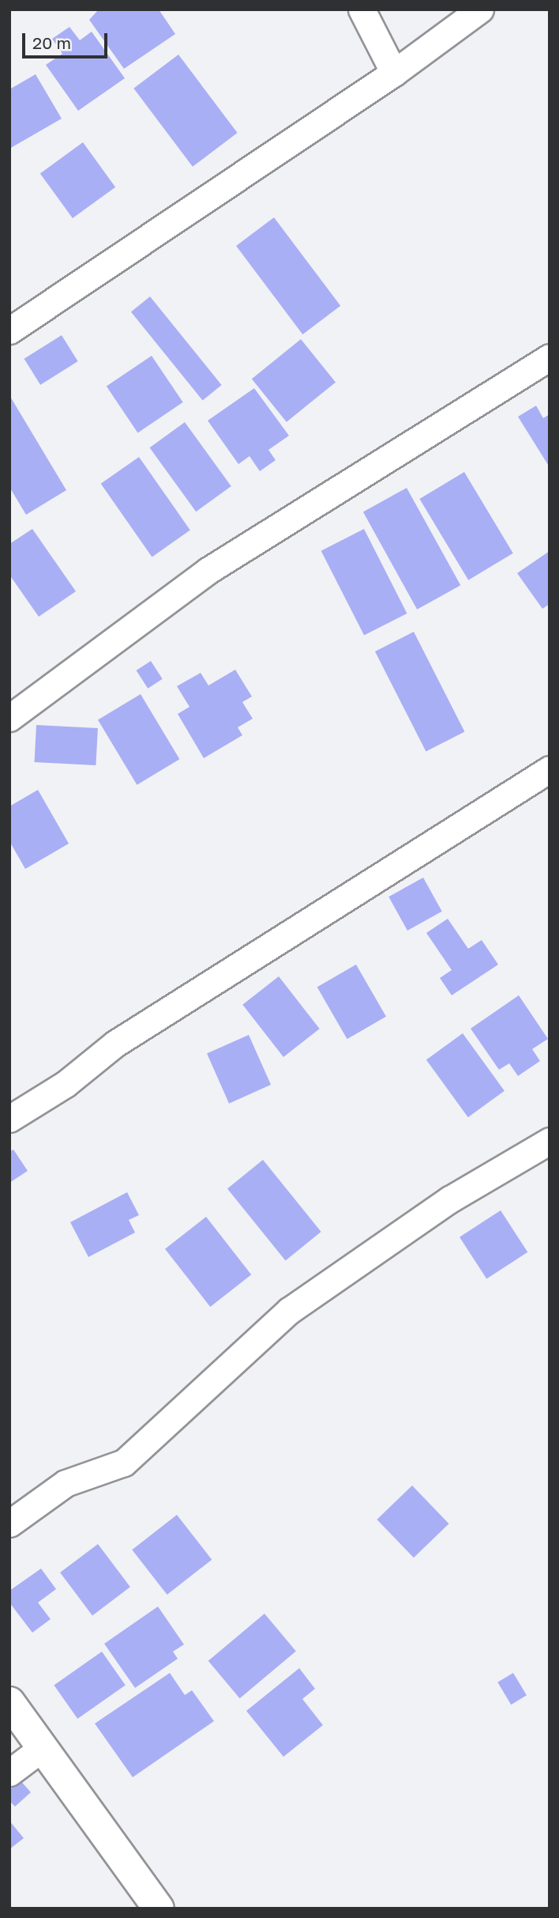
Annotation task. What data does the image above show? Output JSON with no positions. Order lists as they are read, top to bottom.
{
  "scale_bar": "20 m"
}
